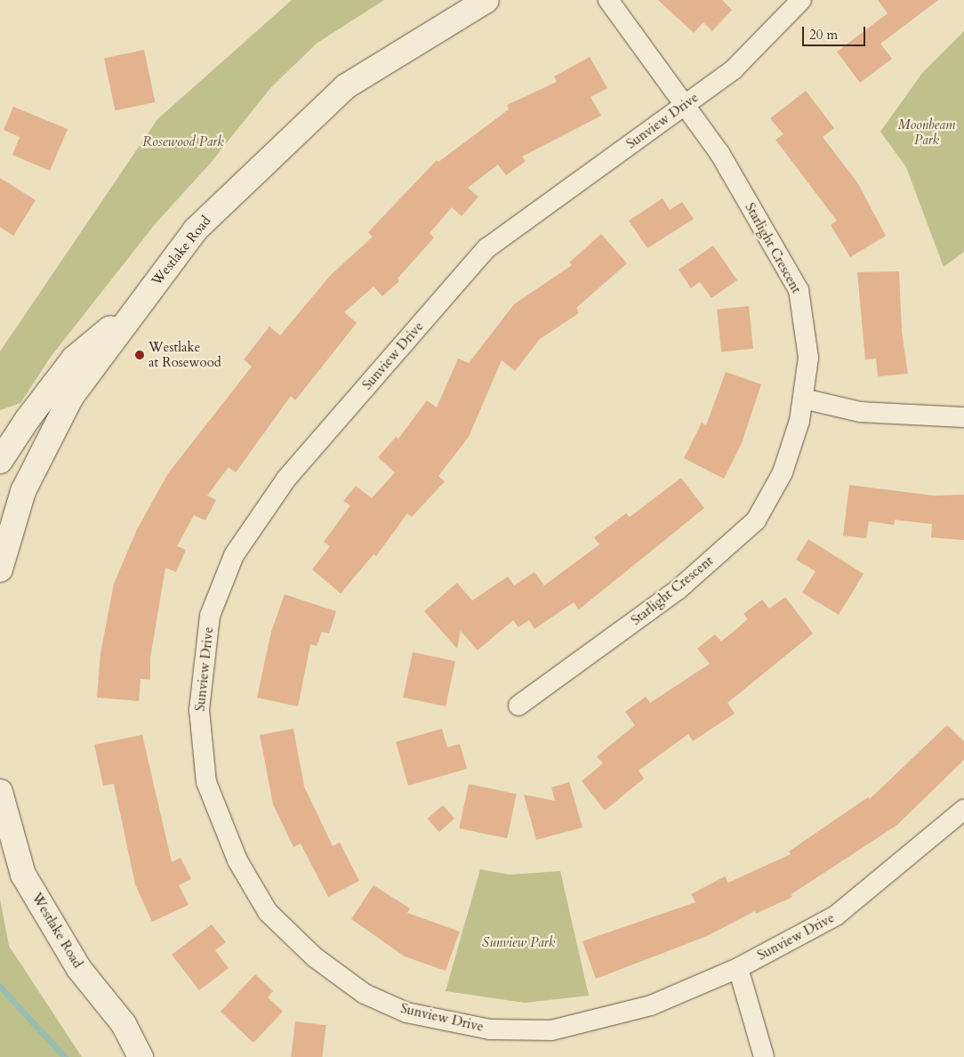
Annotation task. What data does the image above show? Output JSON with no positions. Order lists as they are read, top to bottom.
{
  "streets": {
    "street": ["Sunview Drive", "Starlight Crescent", "Westlake Road"]
  },
  "crossings": [
    ["Sunview Drive", "Starlight Crescent"]
  ],
  "parks": ["Moonbeam Park", "Rosewood Park", "Sunview Park"],
  "places": ["Westlake at Rosewood"],
  "scale_bar": "20 m"
}
